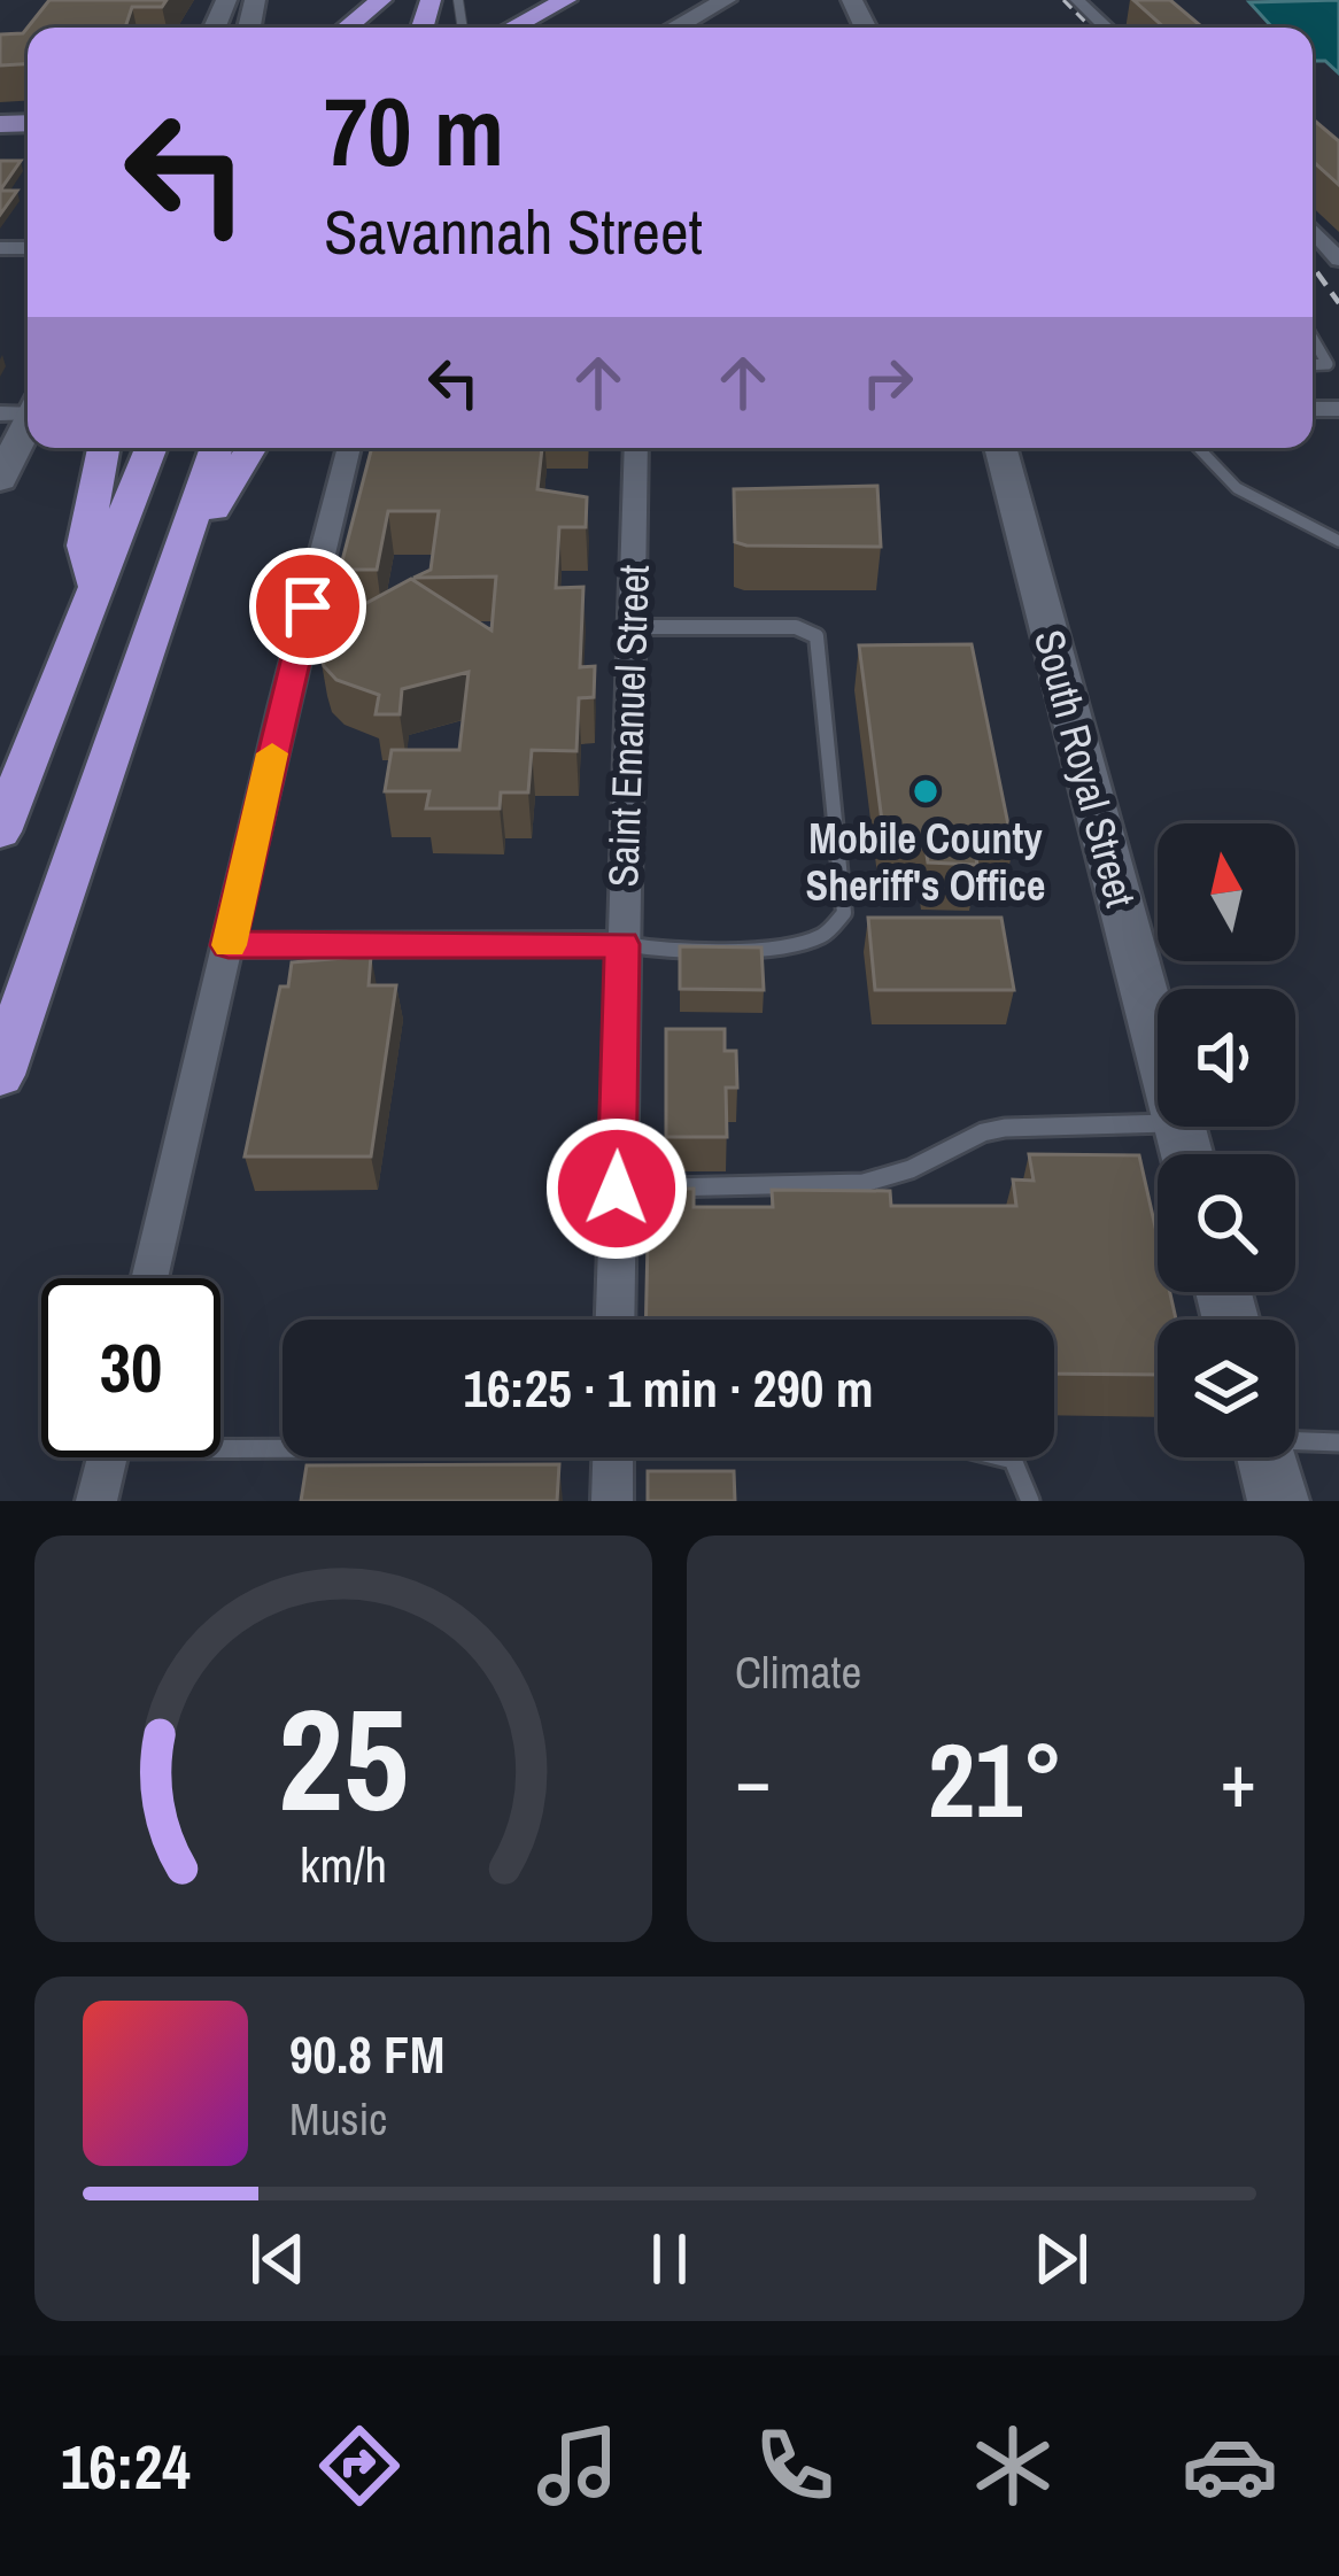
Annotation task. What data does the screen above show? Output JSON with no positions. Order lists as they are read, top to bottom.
{
  "streets": {
    "street": ["Saint Emanuel Street", "South Royal Street"]
  },
  "places": ["Mobile County Sheriff's Office"],
  "north": "top",
  "page": {
    "turn": ["70 m", "Savannah Street"],
    "limit": "30",
    "trip": "16:25 · 1 min · 290 m",
    "tile": "Climate",
    "heat": ["−", "21°", "+"],
    "song": ["90.8 FM", "Music"],
    "tabs": "16:24",
    "gauge": ["25", "km/h"]
  }
}
